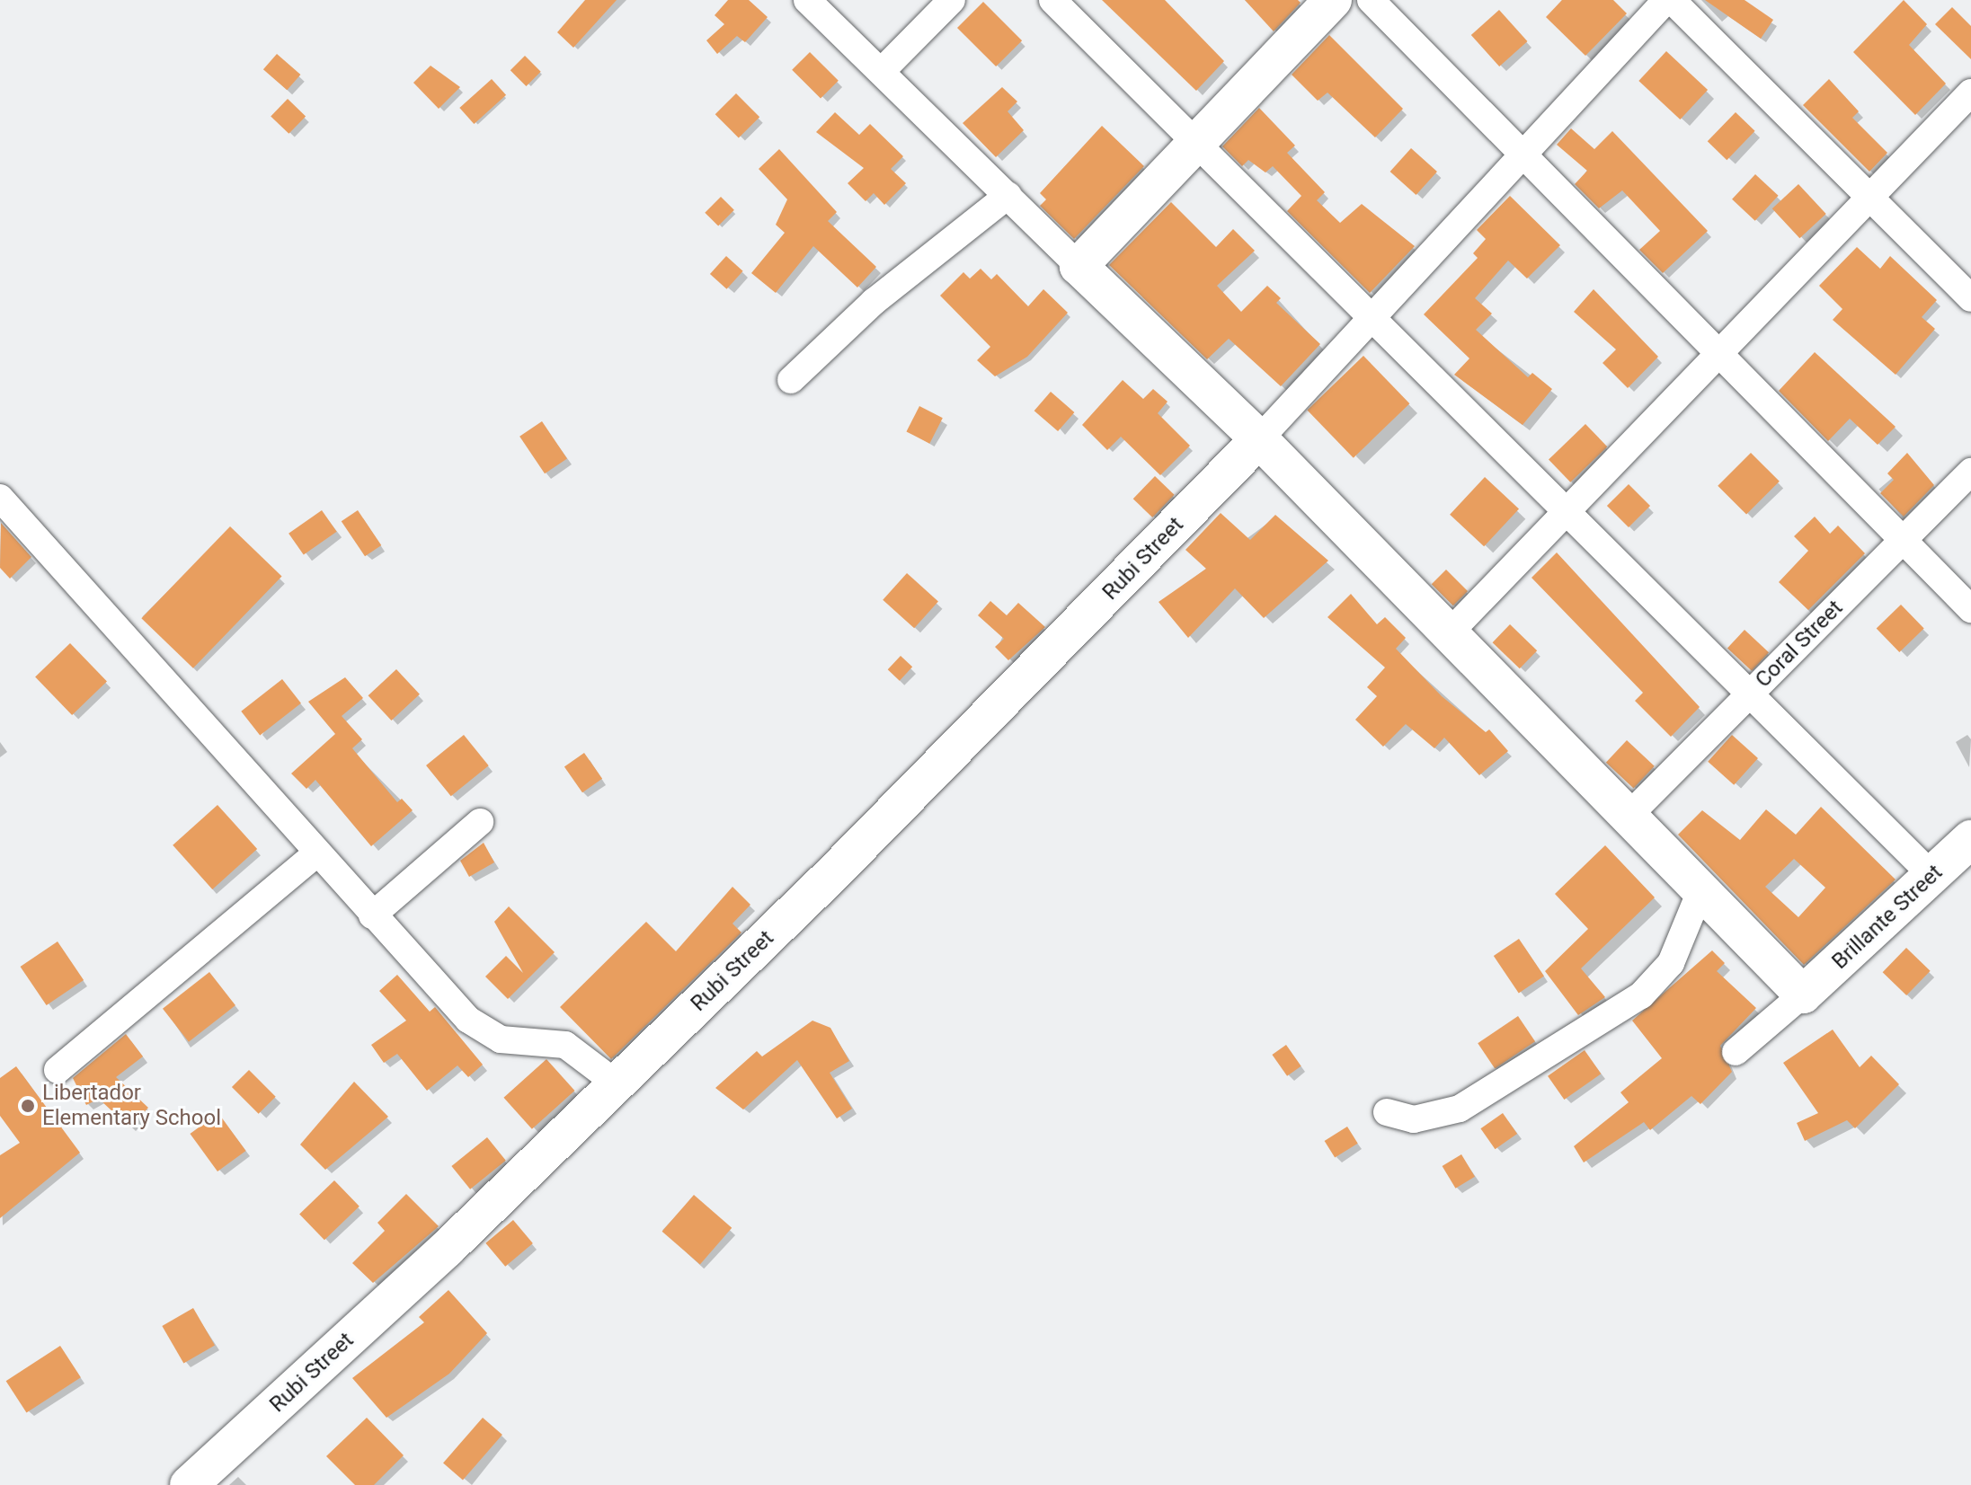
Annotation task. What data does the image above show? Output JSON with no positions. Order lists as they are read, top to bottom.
{
  "streets": {
    "street": ["Rubi Street", "Coral Street", "Brillante Street"]
  },
  "places": ["Libertador Elementary School"]
}
